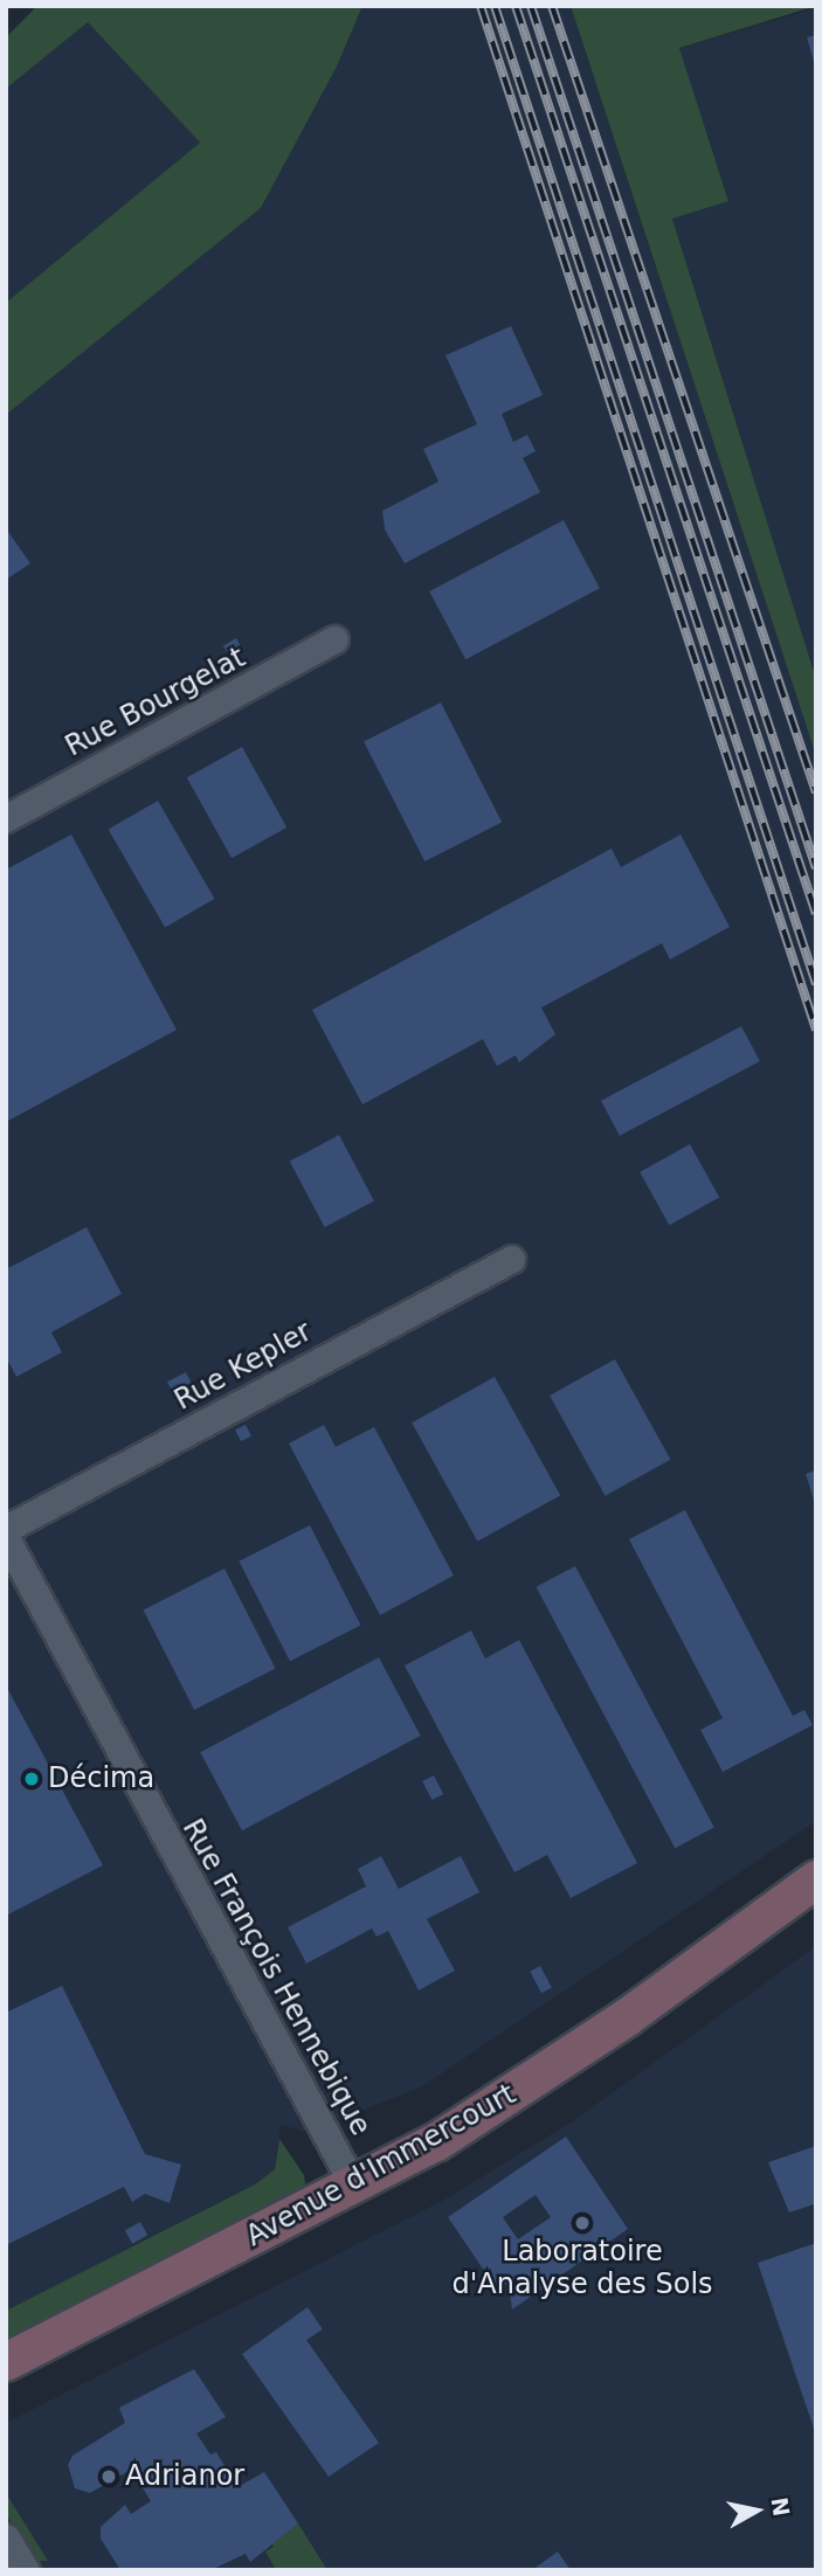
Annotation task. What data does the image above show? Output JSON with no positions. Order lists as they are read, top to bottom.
{
  "streets": {
    "main road": ["Avenue d'Immercourt"],
    "street": ["Rue Bourgelat", "Rue Kepler", "Rue François Hennebique"]
  },
  "crossings": [
    ["Rue François Hennebique", "Avenue d'Immercourt"]
  ],
  "places": ["Décima", "Laboratoire d'Analyse des Sols", "Adrianor"],
  "north": "right"
}
